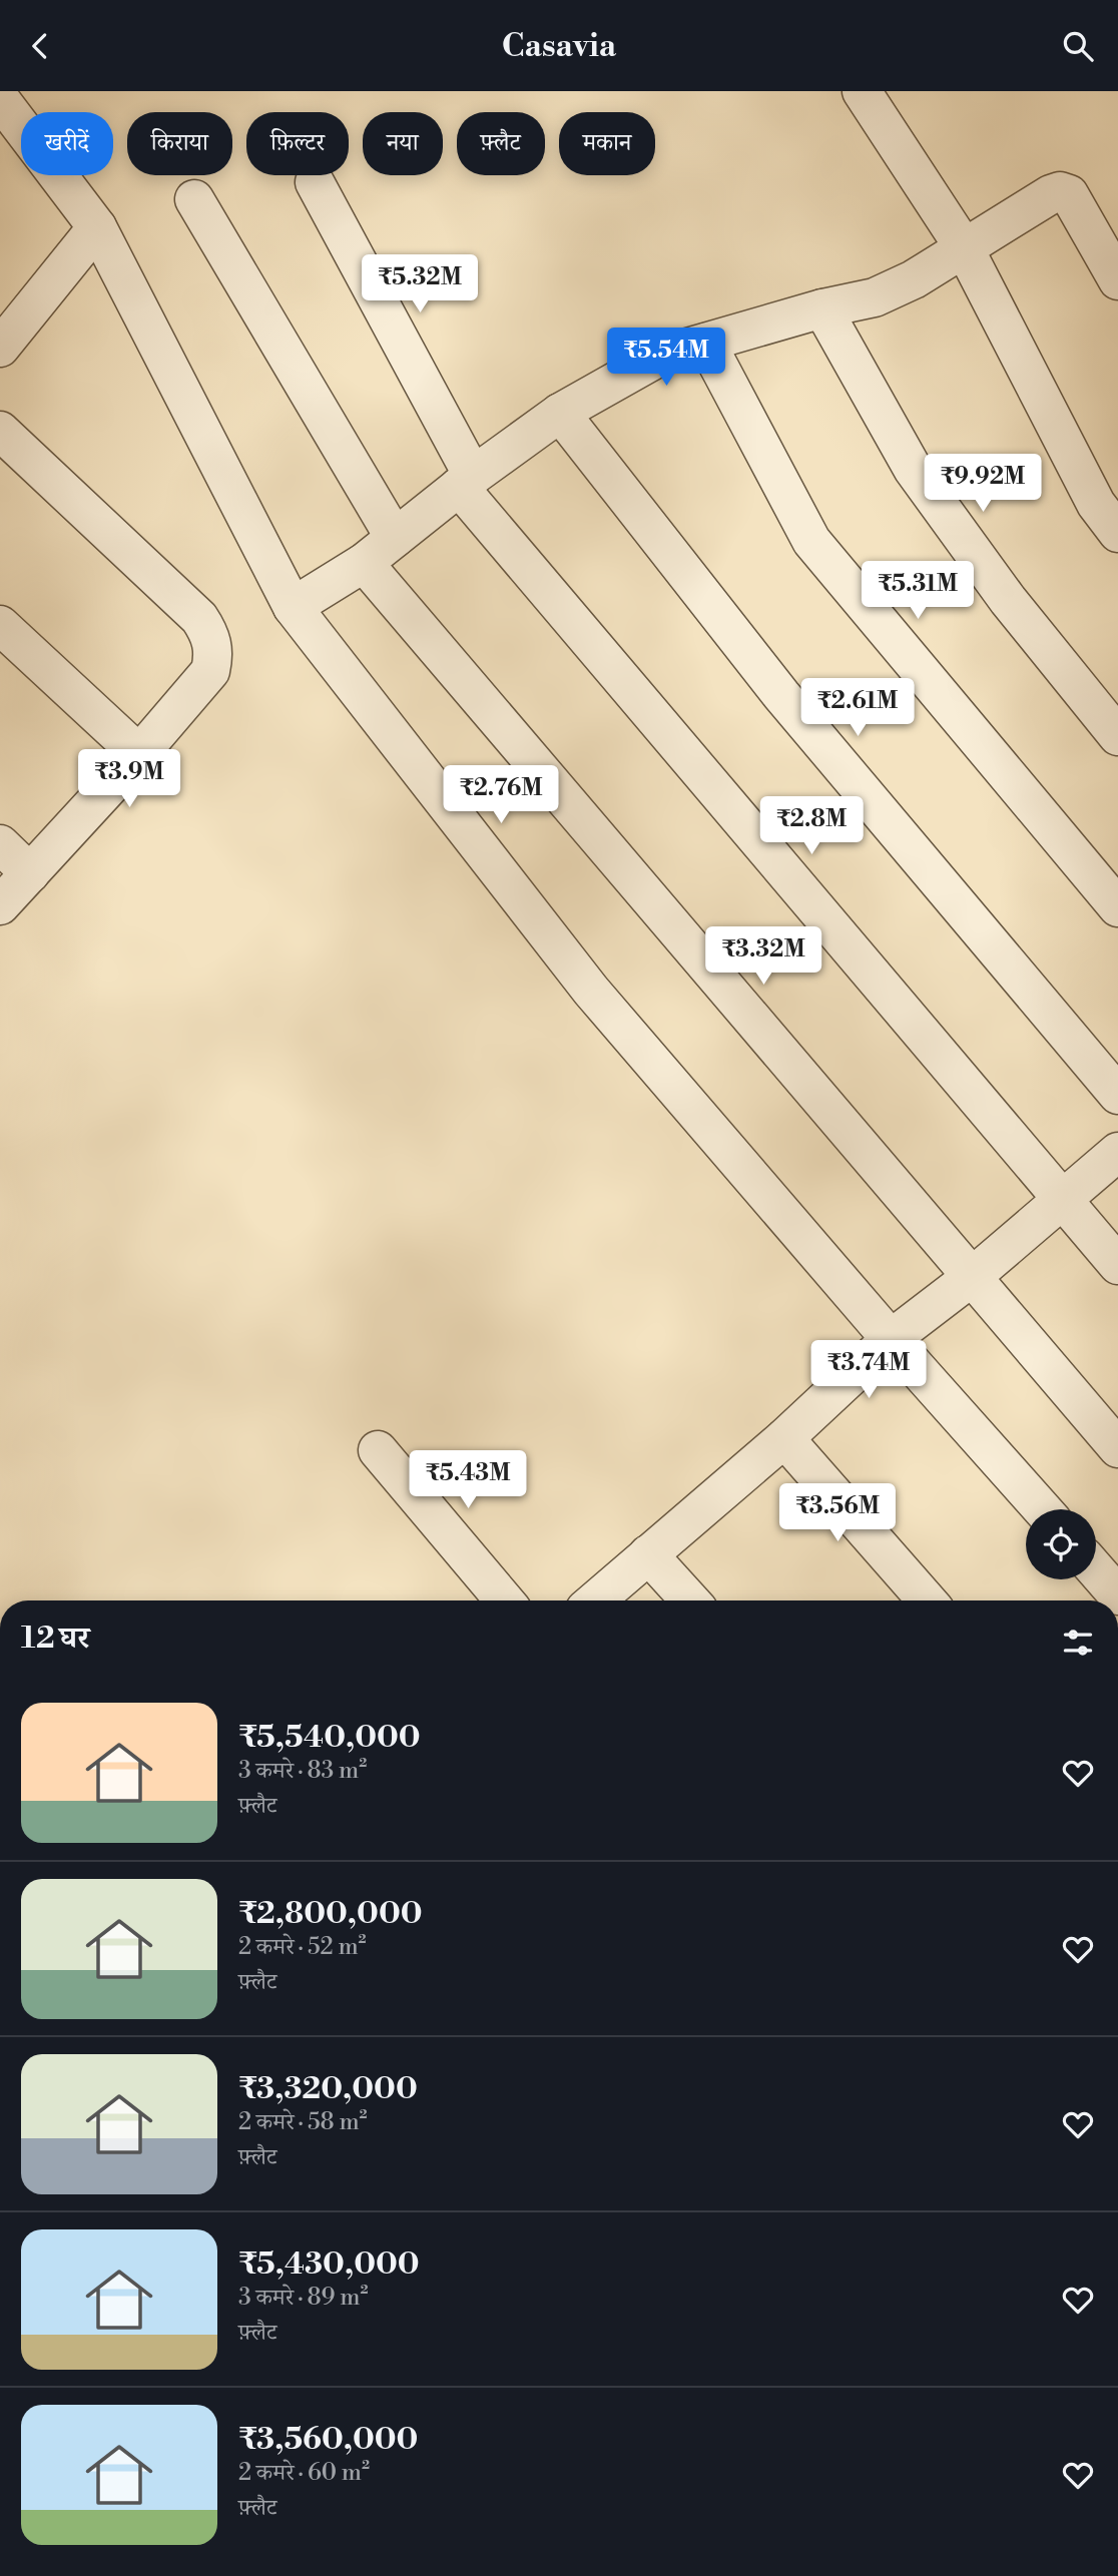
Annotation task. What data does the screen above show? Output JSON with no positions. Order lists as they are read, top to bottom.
{
  "page": {
    "header": "Casavia",
    "chip": [
      "खरीदें",
      "किराया",
      "फ़िल्टर",
      "नया",
      "फ़्लैट",
      "मकान"
    ],
    "price": [
      "₹5.32M",
      "₹5.54M",
      "₹9.92M",
      "₹5.31M",
      "₹2.61M",
      "₹3.9M",
      "₹2.76M",
      "₹2.8M",
      "₹3.32M",
      "₹3.74M",
      "₹5.43M",
      "₹3.56M"
    ],
    "heading": "12 घर",
    "list": [
      {
        "name": "₹5,540,000",
        "note": "3 कमरे · 83 m² · फ़्लैट"
      },
      {
        "name": "₹2,800,000",
        "note": "2 कमरे · 52 m² · फ़्लैट"
      },
      {
        "name": "₹3,320,000",
        "note": "2 कमरे · 58 m² · फ़्लैट"
      },
      {
        "name": "₹5,430,000",
        "note": "3 कमरे · 89 m² · फ़्लैट"
      },
      {
        "name": "₹3,560,000",
        "note": "2 कमरे · 60 m² · फ़्लैट"
      }
    ]
  }
}
